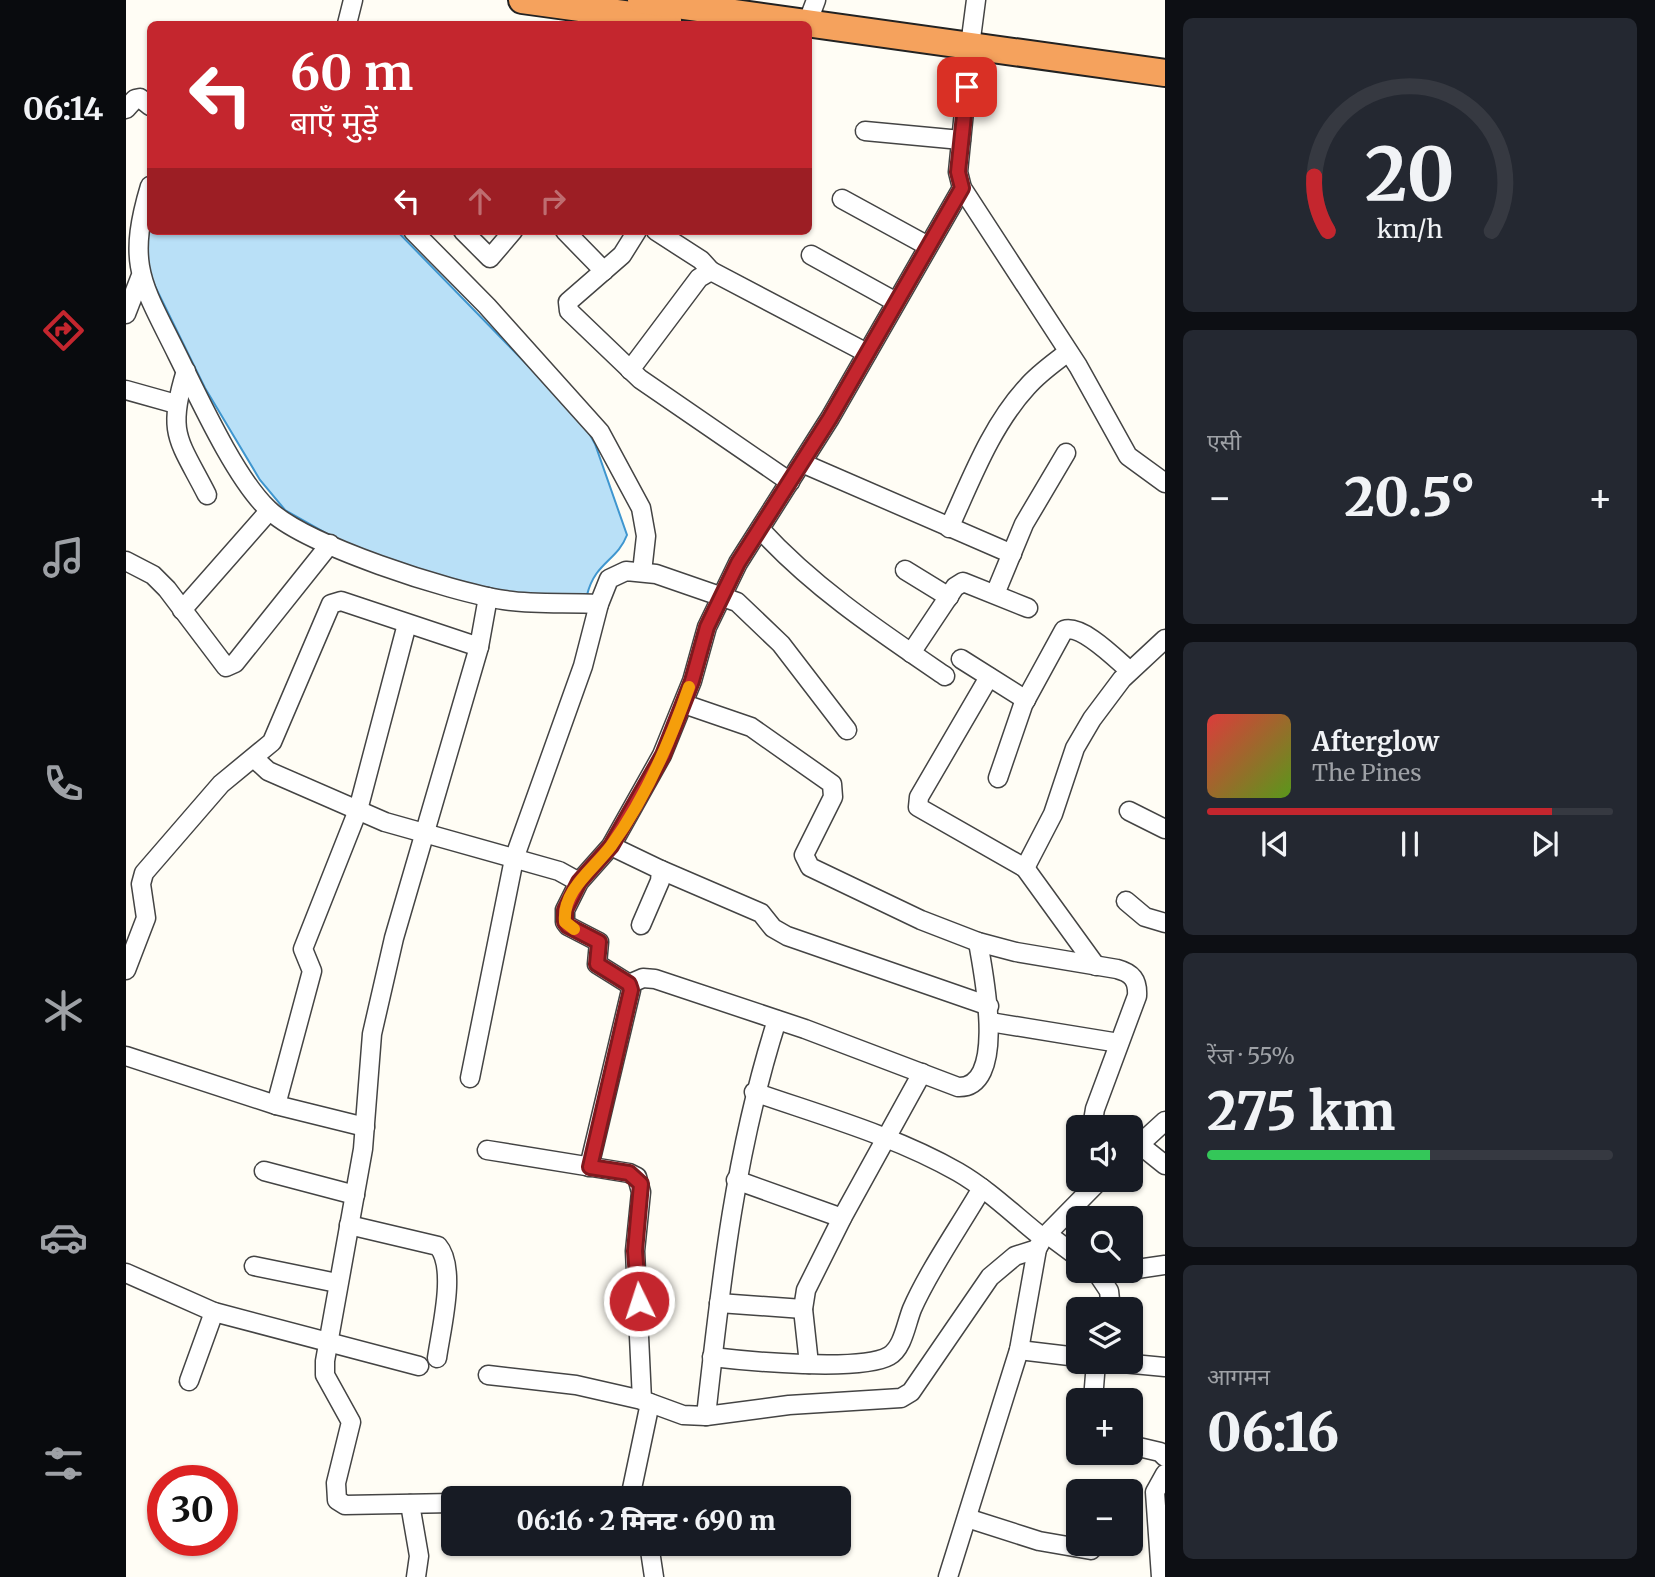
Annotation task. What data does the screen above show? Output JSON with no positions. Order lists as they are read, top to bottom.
{
  "page": {
    "tabs": "06:14",
    "turn": ["60 m", "बाएँ मुड़ें"],
    "tile": [
      "एसी",
      ["रेंज · 55%", "275 km"],
      ["आगमन", "06:16"]
    ],
    "heat": ["−", "20.5°", "+"],
    "song": ["Afterglow", "The Pines"],
    "map_buttons": ["+", "−"],
    "limit": "30",
    "trip": "06:16 · 2 मिनट · 690 m",
    "gauge": ["20", "km/h"]
  }
}
